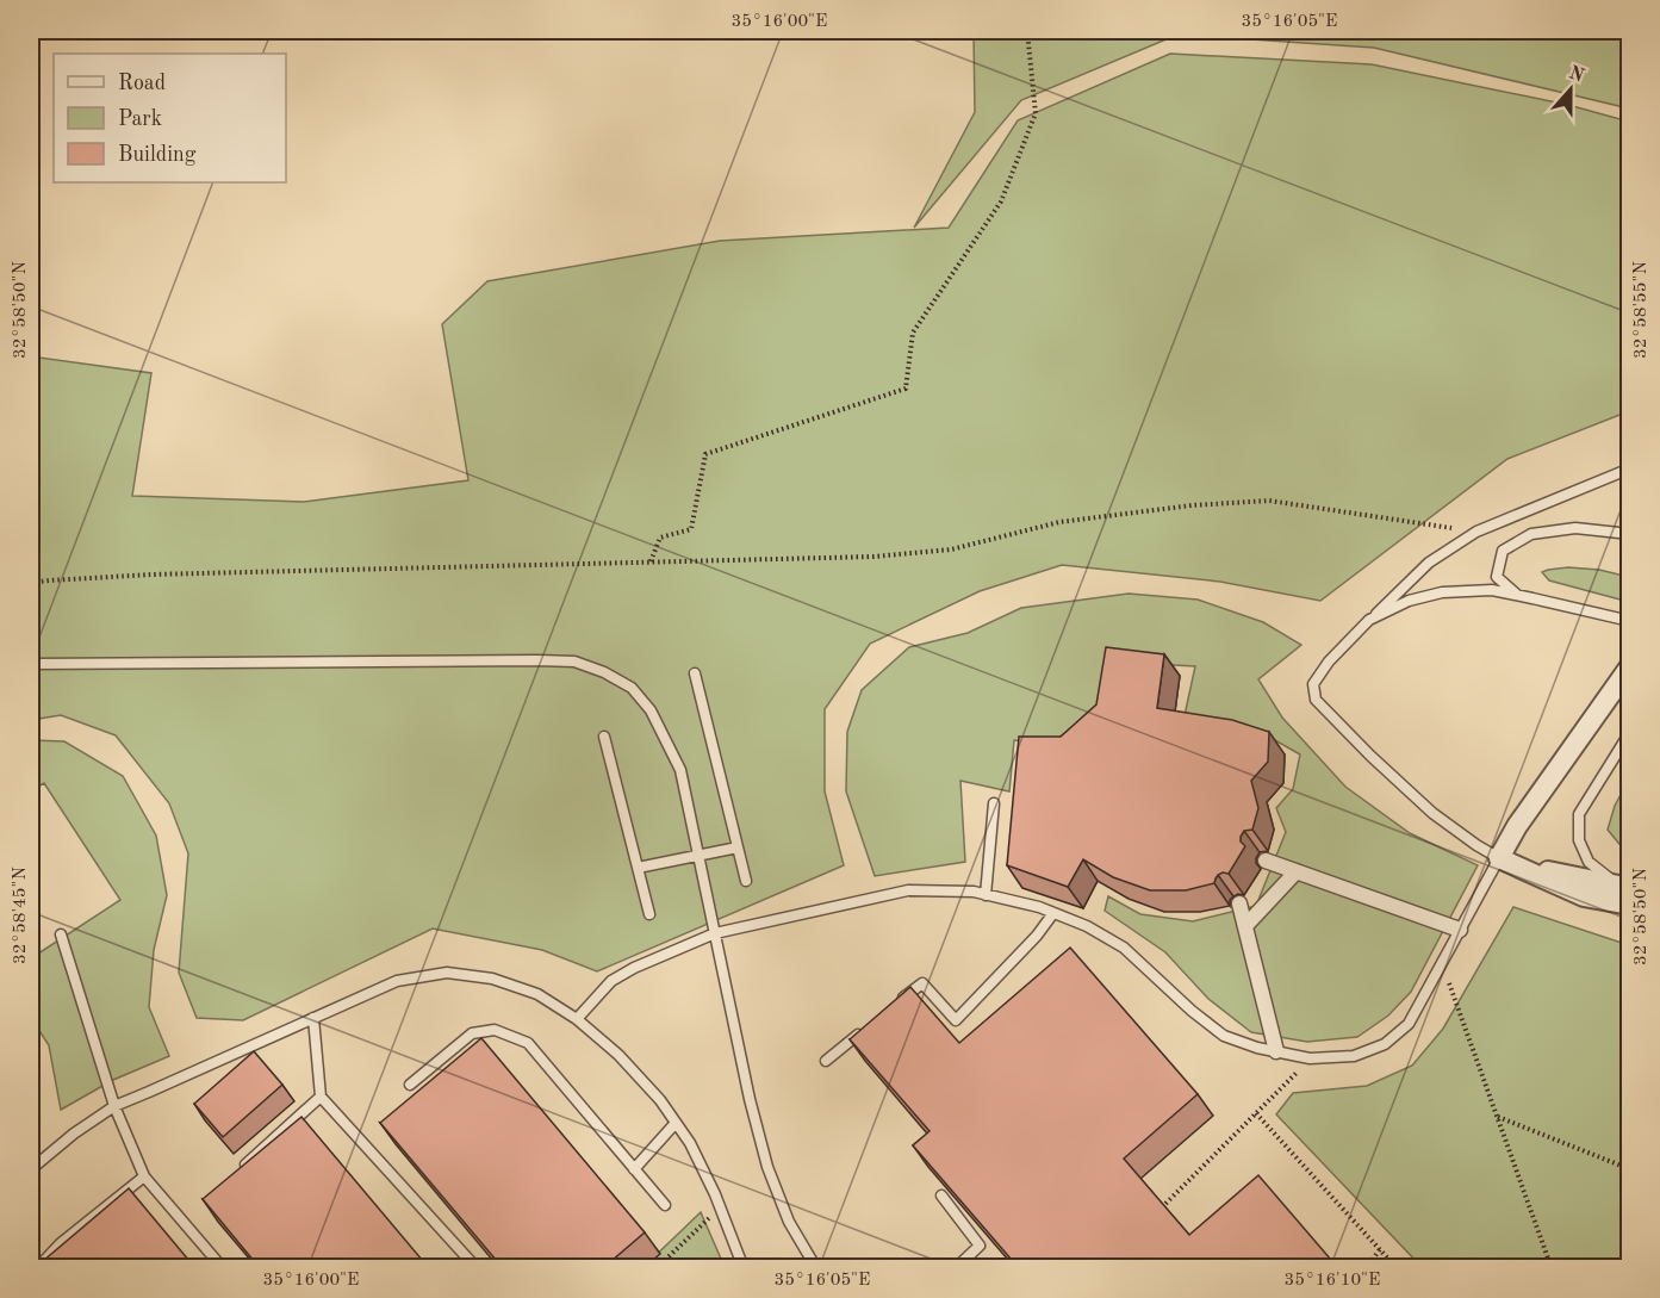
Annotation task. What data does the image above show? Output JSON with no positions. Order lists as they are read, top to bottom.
{
  "legend": ["Road", "Park", "Building"],
  "north": "top",
  "coordinates": [
    "35°16'00\"E",
    "35°16'05\"E",
    "32°58'50\"N",
    "32°58'55\"N",
    "32°58'45\"N",
    "35°16'10\"E"
  ]
}
